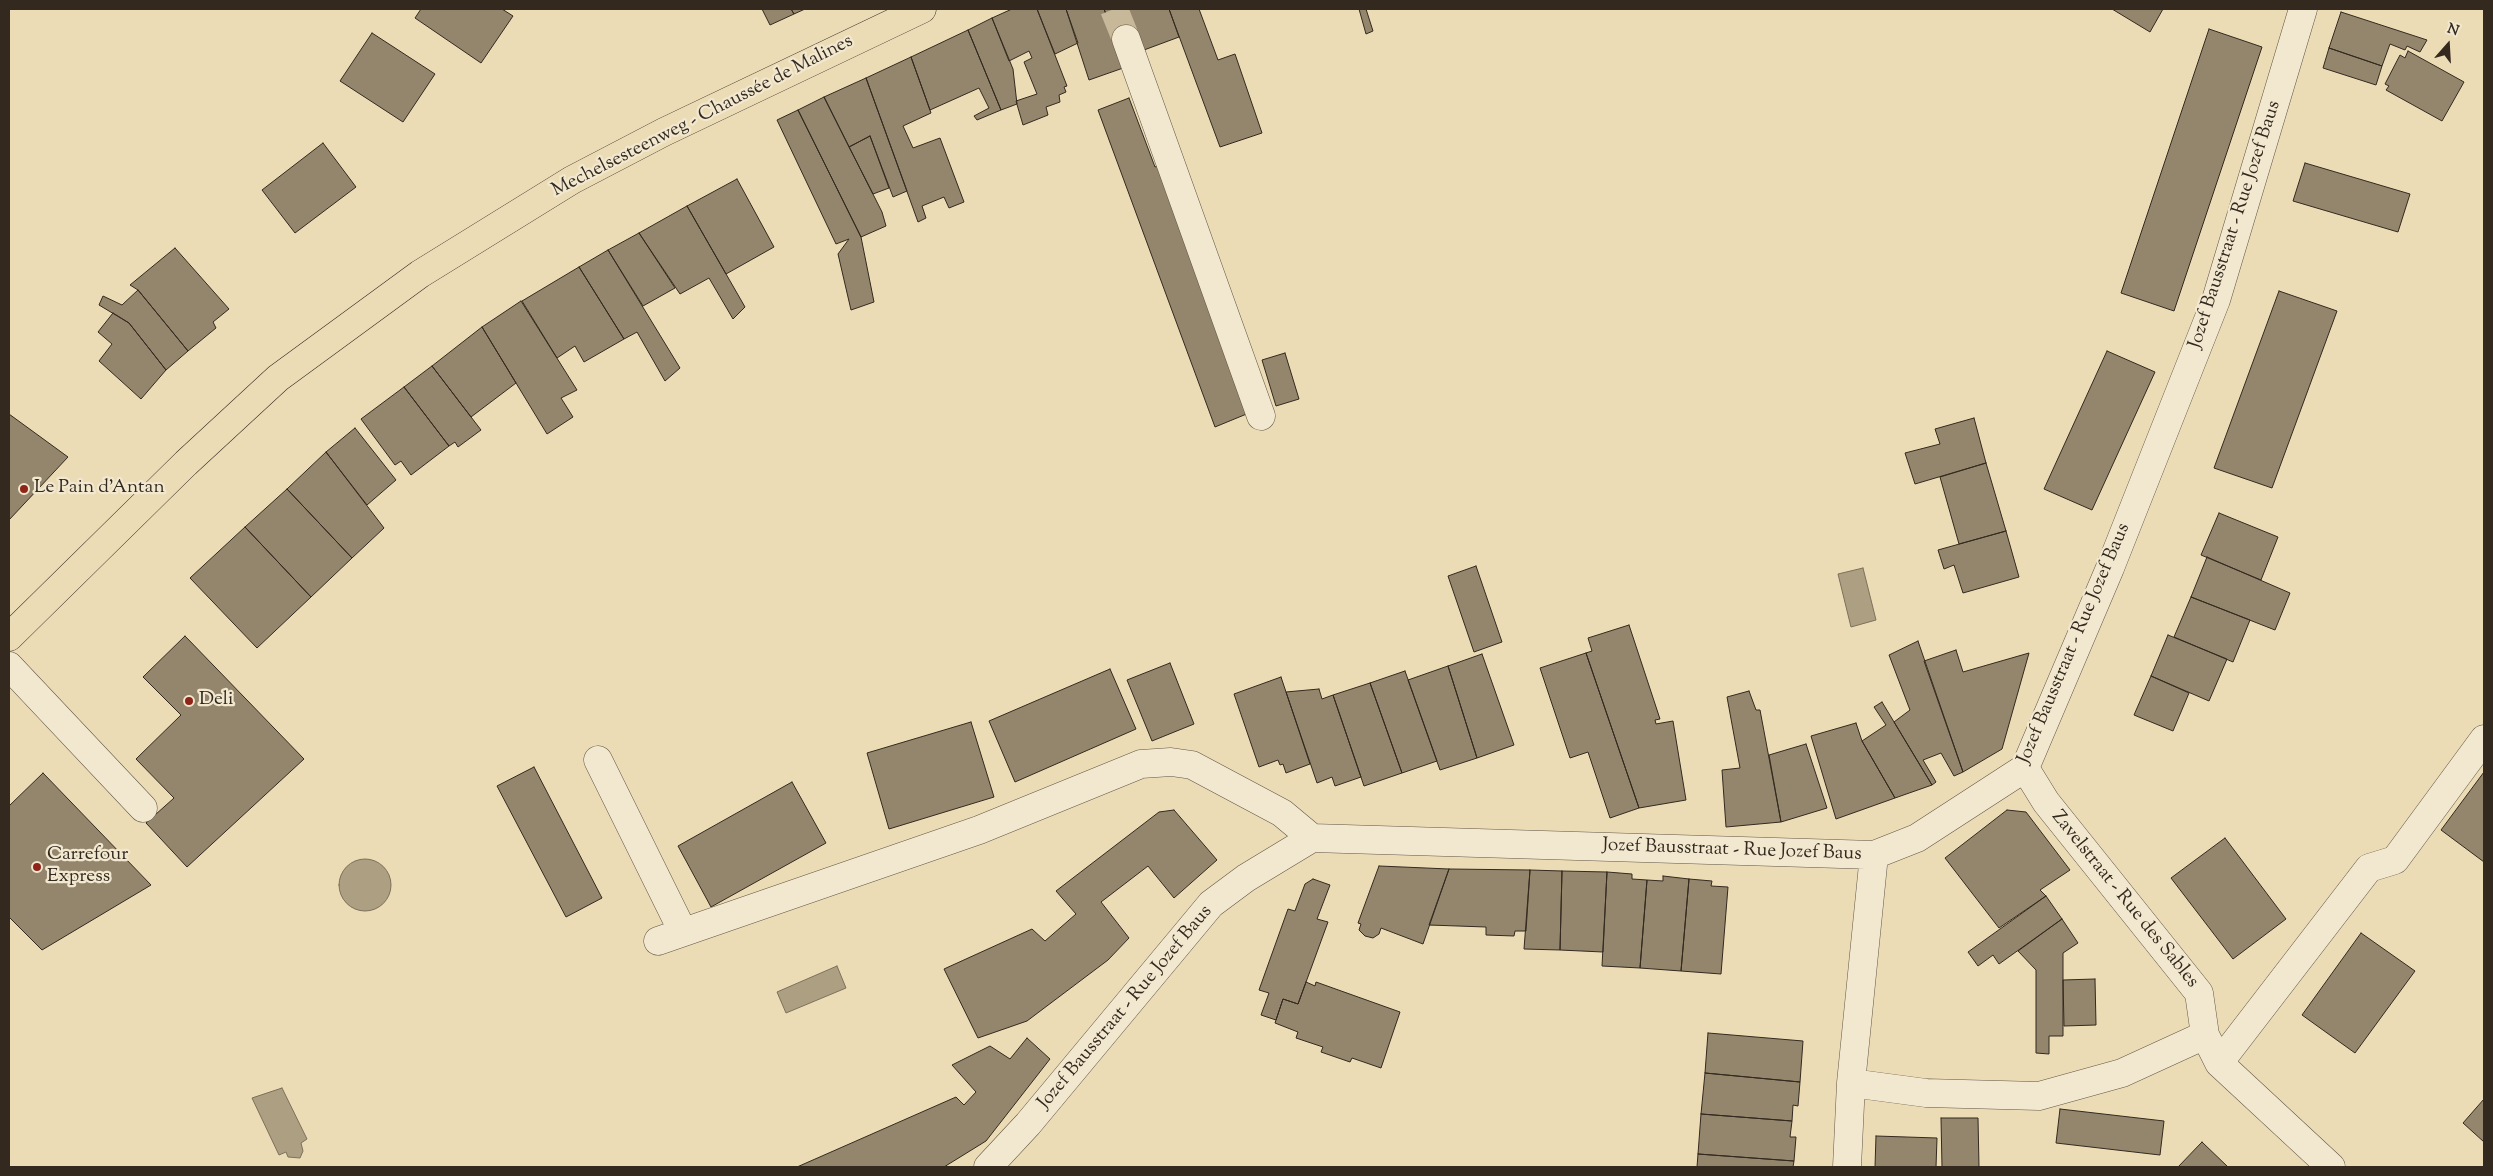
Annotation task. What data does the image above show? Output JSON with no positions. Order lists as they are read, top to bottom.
{
  "streets": {
    "main road": ["Mechelsesteenweg - Chaussée de Malines"],
    "street": ["Jozef Bausstraat - Rue Jozef Baus", "Zavelstraat - Rue des Sables"]
  },
  "crossings": [
    ["Jozef Bausstraat - Rue Jozef Baus", "Zavelstraat - Rue des Sables"]
  ],
  "places": ["Le Pain d'Antan", "Deli", "Carrefour Express"],
  "north": "top"
}
